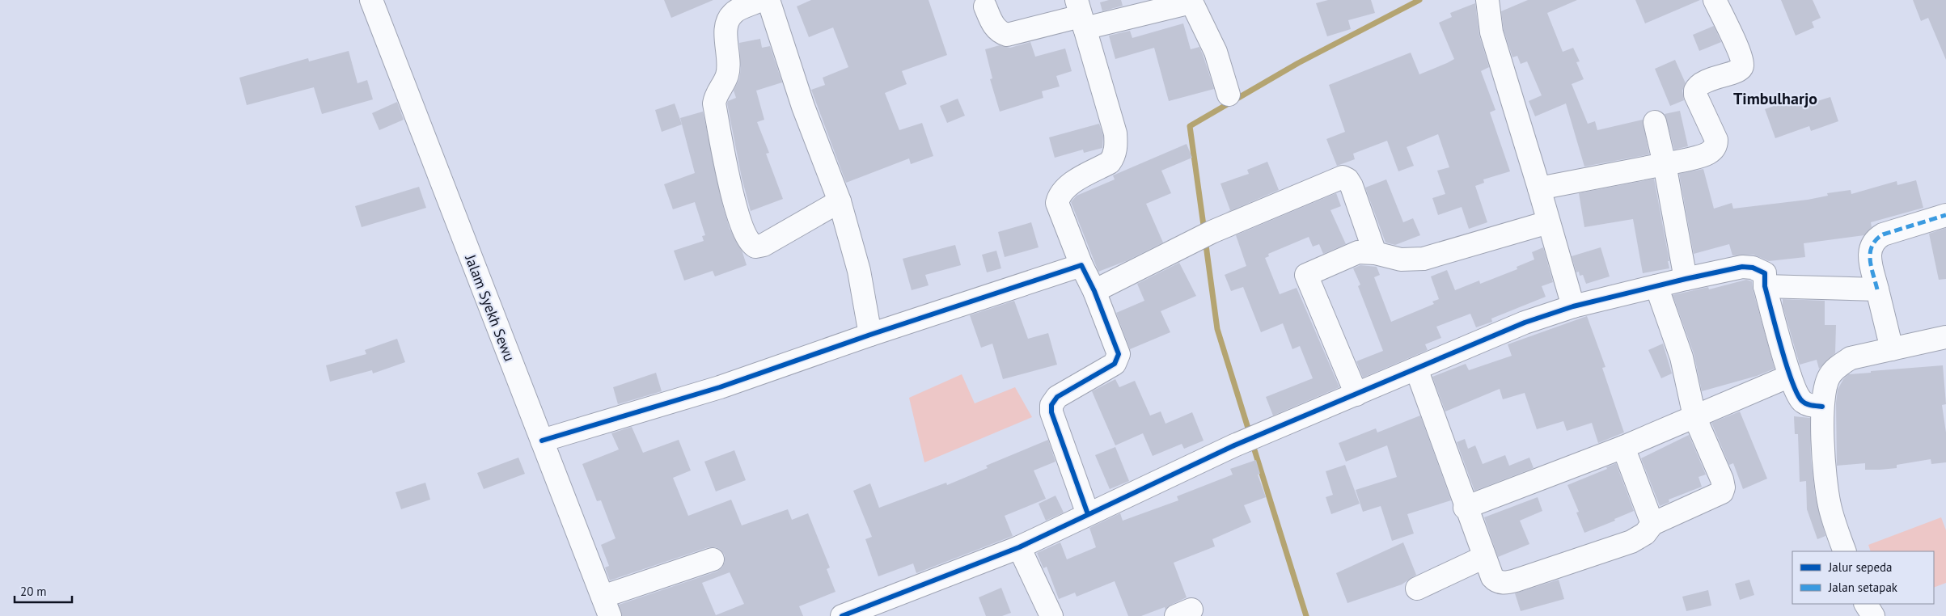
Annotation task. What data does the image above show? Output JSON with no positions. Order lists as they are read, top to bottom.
{
  "streets": {
    "street": ["Jalam Syekh Sewu"]
  },
  "districts": ["Timbulharjo"],
  "legend": ["Jalur sepeda", "Jalan setapak"],
  "scale_bar": "20 m"
}
